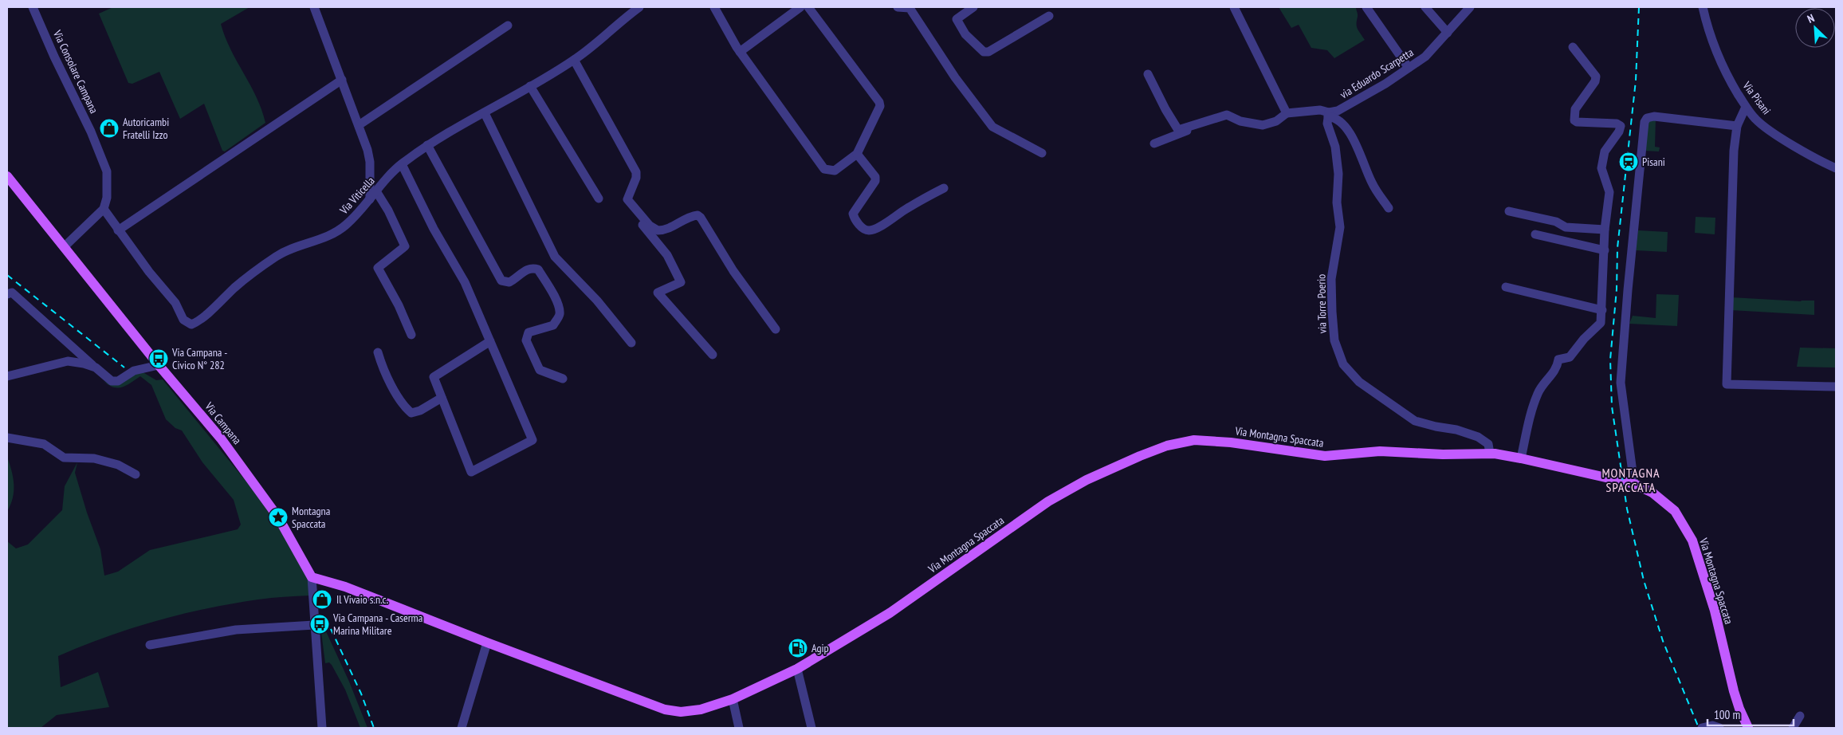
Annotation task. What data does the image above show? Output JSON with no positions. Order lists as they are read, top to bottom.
{
  "streets": {
    "main road": ["Via Campana", "Via Montagna Spaccata"],
    "street": [
      "Via Consolare Campana",
      "via Eduardo Scarpetta",
      "Via Pisani",
      "Via Viticella",
      "via Torre Poerio"
    ]
  },
  "crossings": [
    ["Via Consolare Campana", "Via Viticella"],
    ["via Eduardo Scarpetta", "via Torre Poerio"],
    ["via Torre Poerio", "Via Montagna Spaccata"],
    ["Via Campana", "Via Montagna Spaccata"]
  ],
  "districts": ["MONTAGNA SPACCATA"],
  "places": {
    "shop": ["Autoricambi Fratelli Izzo", "Il Vivaio s.n.c."],
    "station": ["Pisani"],
    "bus stop": ["Via Campana - Civico N° 282", "Via Campana - Caserma Marina Militare"],
    "place": ["Montagna Spaccata"],
    "fuel station": ["Agip"]
  },
  "scale_bar": "100 m",
  "north": "top left"
}
